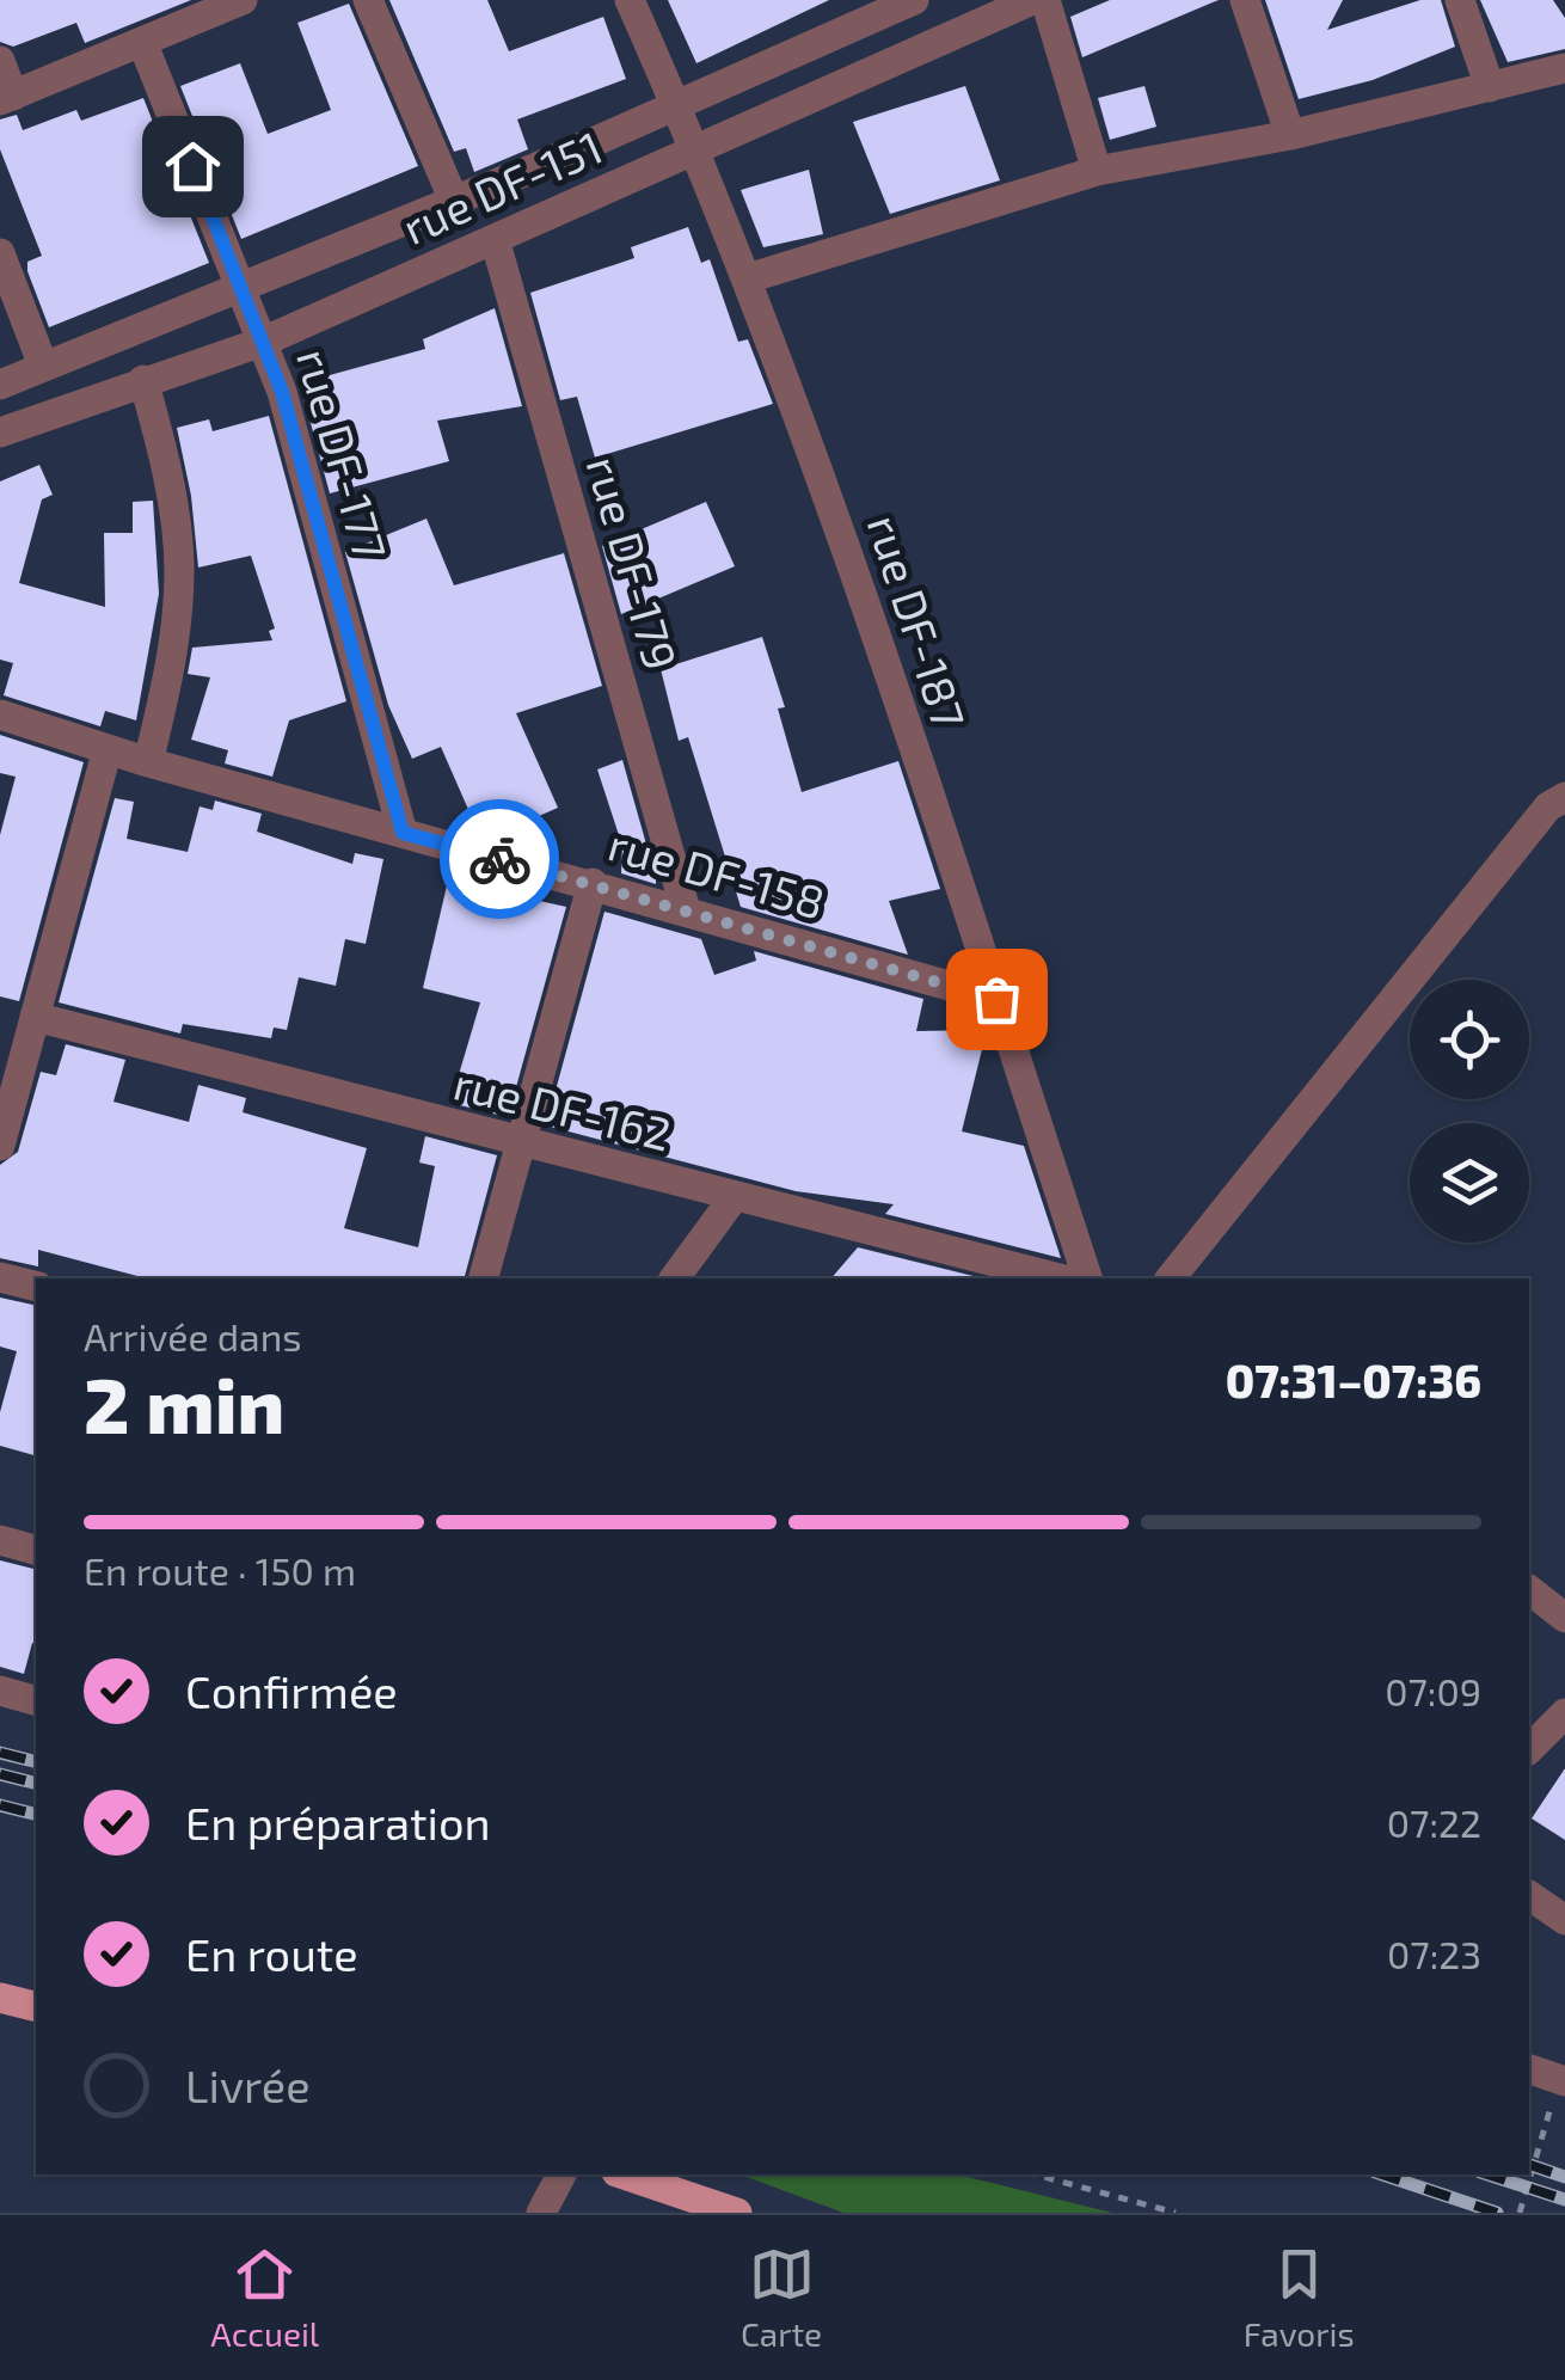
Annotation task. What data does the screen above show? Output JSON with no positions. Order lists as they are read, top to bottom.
{
  "streets": {
    "street": [
      "rue DF-151",
      "rue DF-177",
      "rue DF-179",
      "rue DF-187",
      "rue DF-158",
      "rue DF-162"
    ]
  },
  "crossings": [
    ["rue DF-151", "rue DF-177"],
    ["rue DF-151", "rue DF-179"],
    ["rue DF-151", "rue DF-187"],
    ["rue DF-177", "rue DF-158"],
    ["rue DF-179", "rue DF-158"],
    ["rue DF-187", "rue DF-158"]
  ],
  "page": {
    "heading": ["2 min", "Arrivée dans", "07:31–07:36"],
    "bar": "En route · 150 m",
    "list": [
      ["Confirmée", "07:09"],
      ["En préparation", "07:22"],
      ["En route", "07:23"],
      "Livrée"
    ],
    "tabs": ["Accueil", "Carte", "Favoris"]
  }
}
